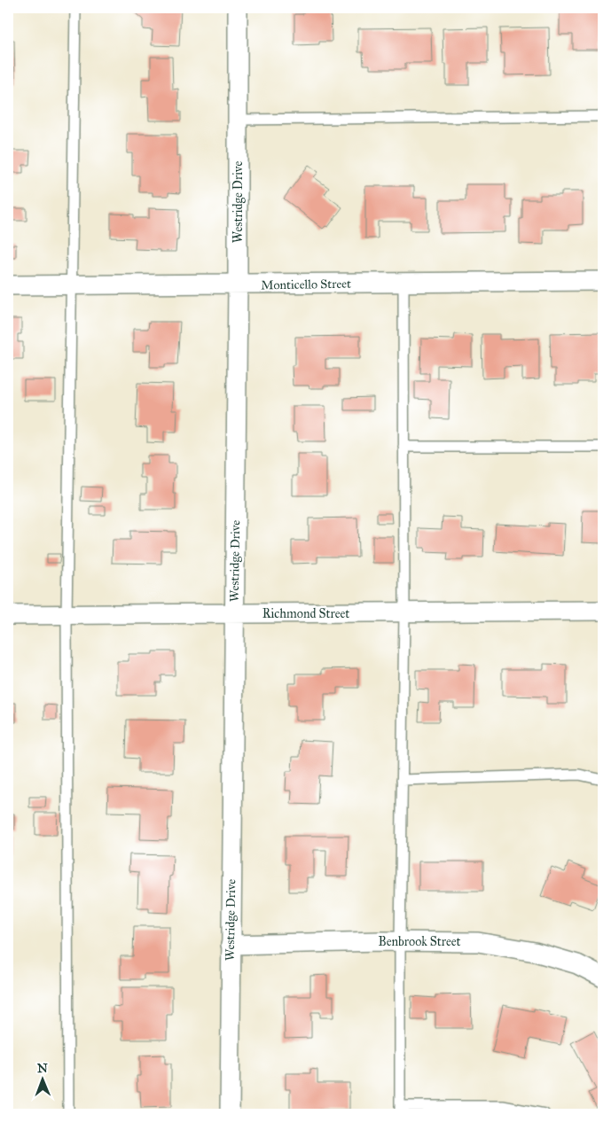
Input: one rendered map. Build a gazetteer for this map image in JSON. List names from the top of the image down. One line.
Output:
{"streets":{"street":["Westridge Drive","Monticello Street","Richmond Street","Benbrook Street"]},"crossings":[["Westridge Drive","Monticello Street"],["Westridge Drive","Richmond Street"],["Westridge Drive","Benbrook Street"]],"north":"top"}
